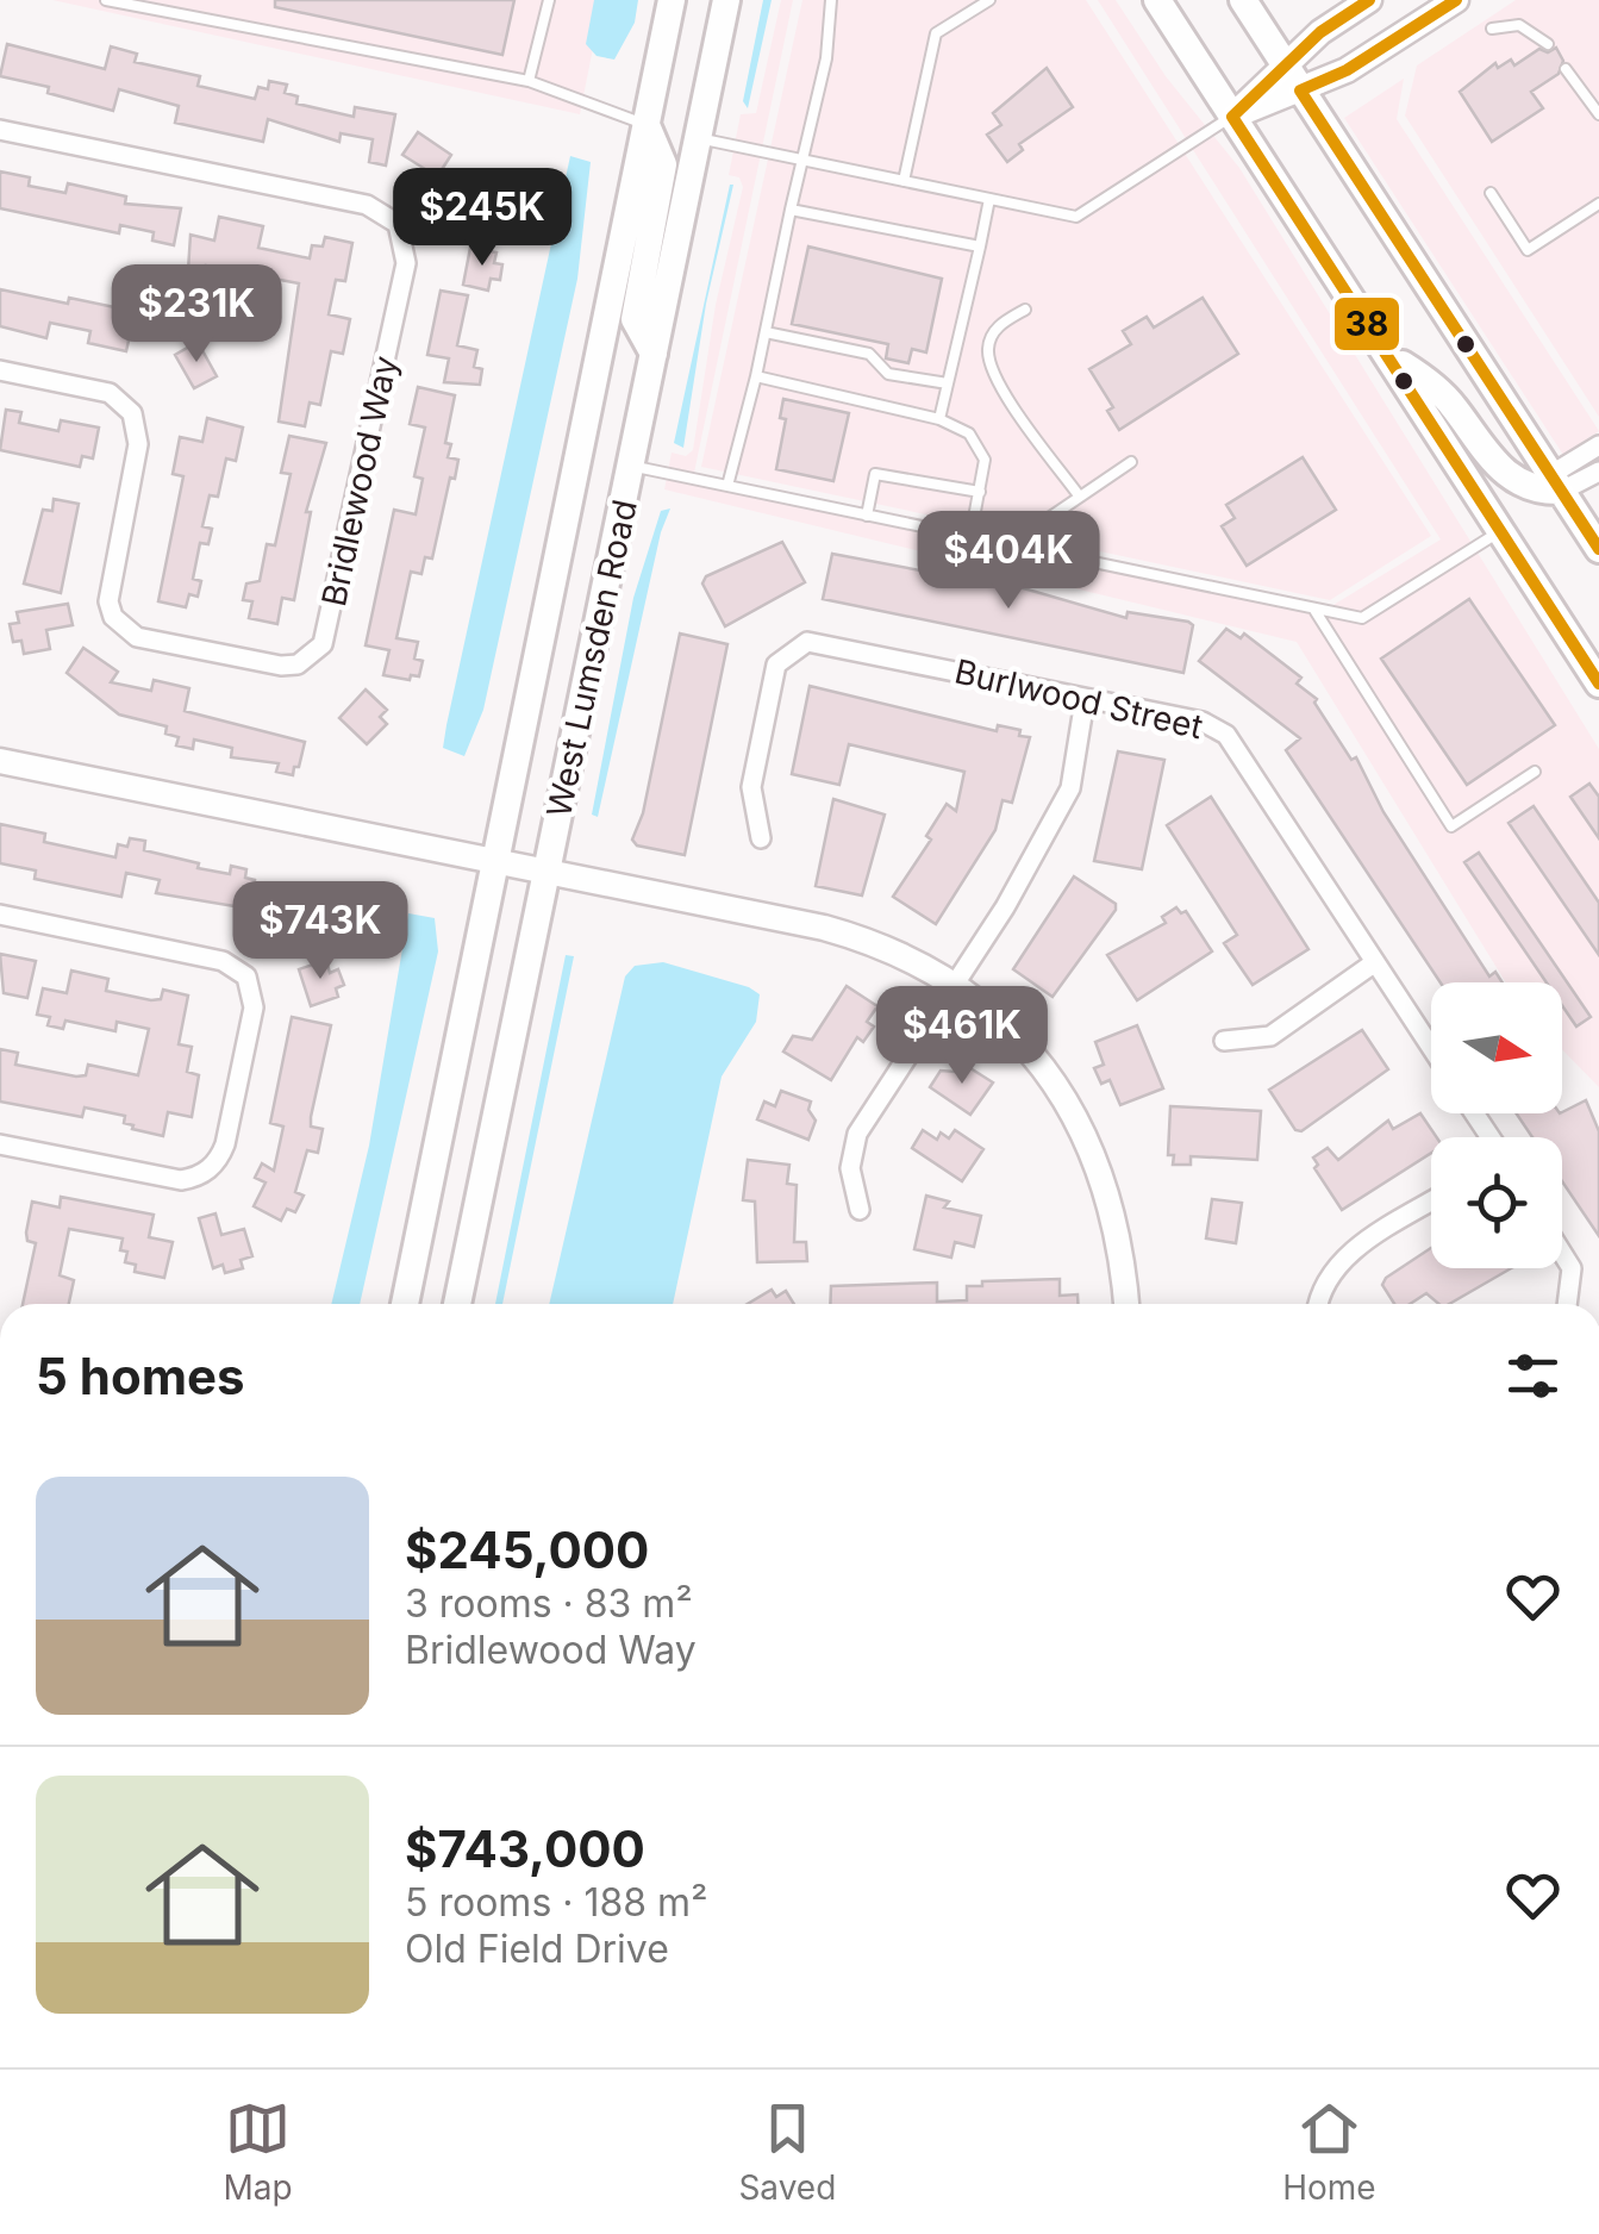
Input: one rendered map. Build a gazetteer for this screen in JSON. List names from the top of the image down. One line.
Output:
{"streets":{"main road":["West Lumsden Road"],"street":["Bridlewood Way","Burlwood Street"]},"lines":["transit line 38"],"north":"right","page":{"price":["$245K","$231K","$404K","$743K","$461K"],"heading":"5 homes","list":[{"name":"$245,000","note":"3 rooms · 83 m² · Bridlewood Way"},{"name":"$743,000","note":"5 rooms · 188 m² · Old Field Drive"}],"tabs":["Map","Saved","Home"]}}
